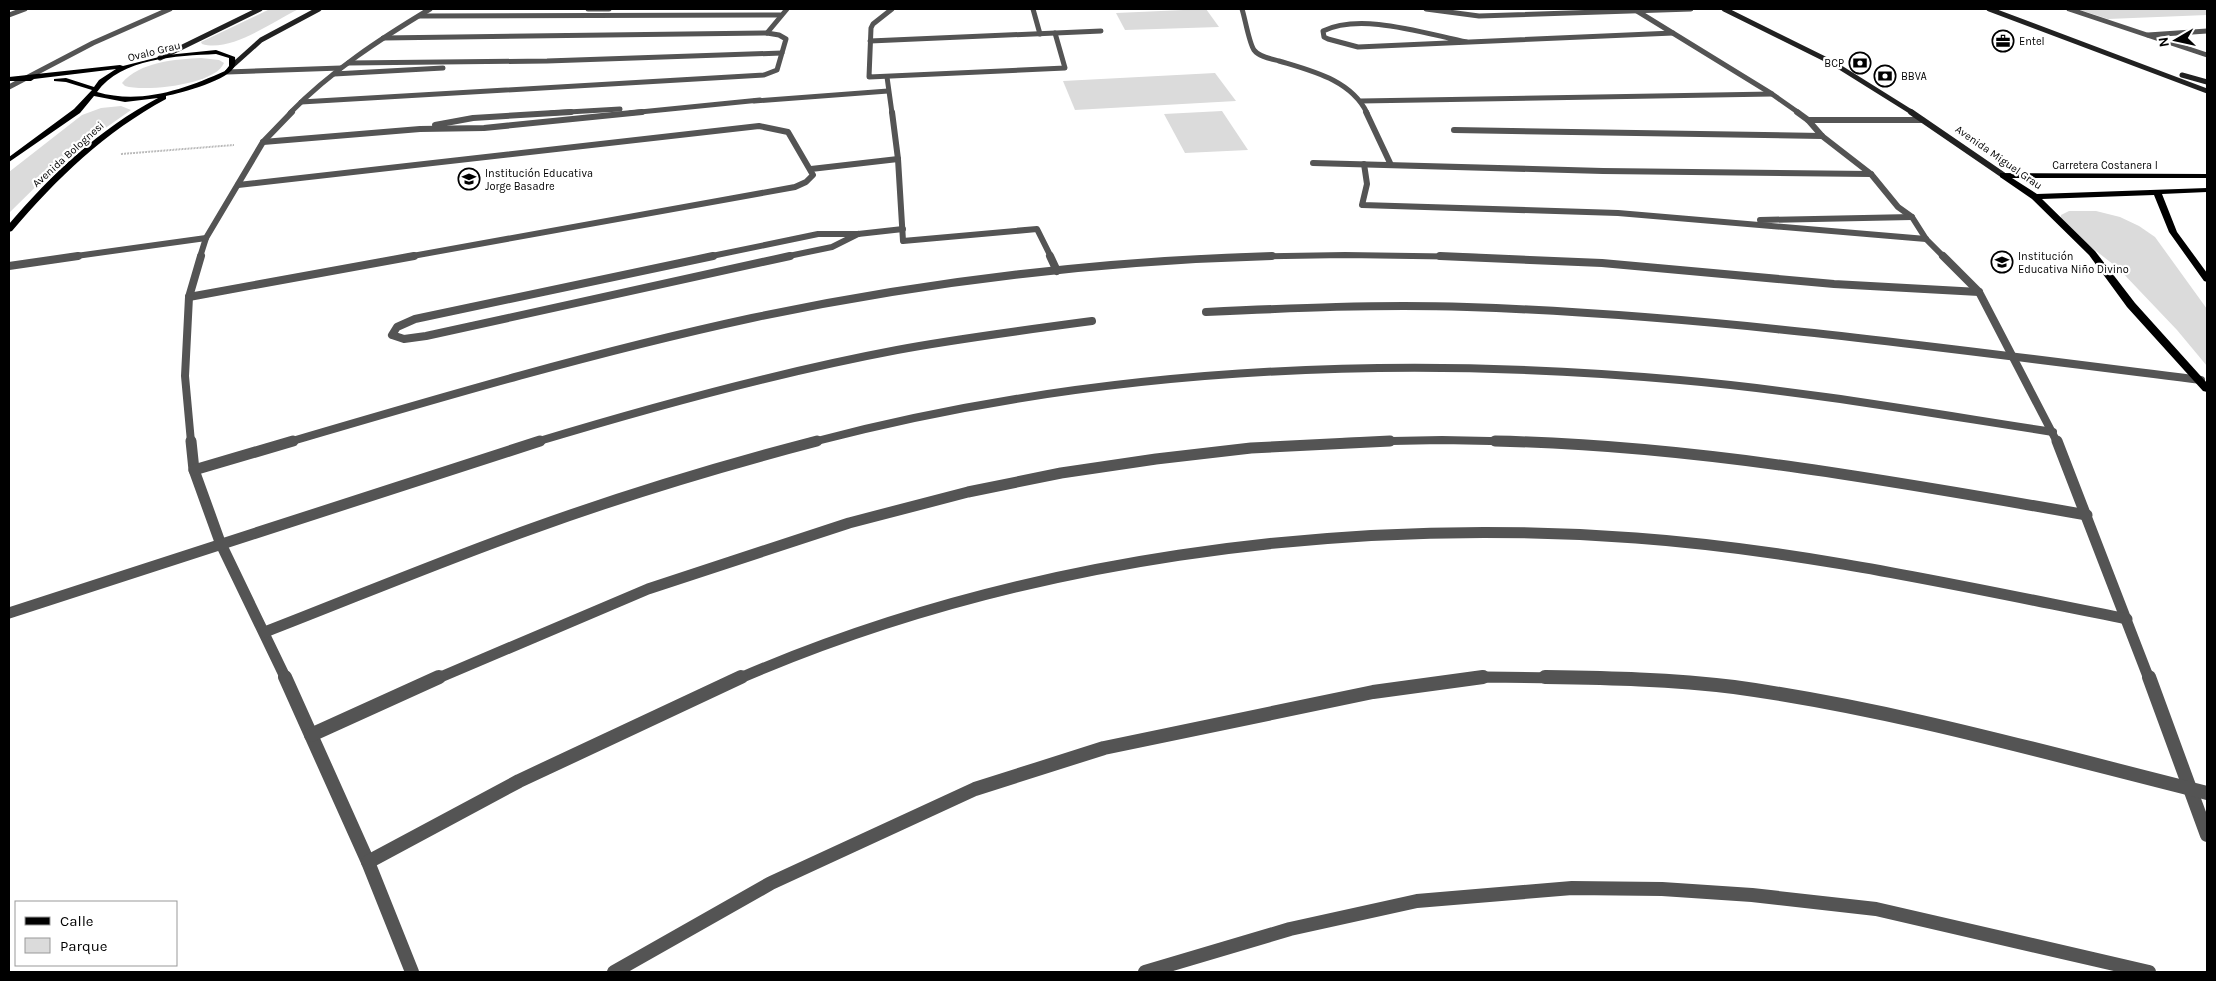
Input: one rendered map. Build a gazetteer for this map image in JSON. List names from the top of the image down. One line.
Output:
{"streets":{"main road":["Ovalo Grau","Avenida Bolognesi","Avenida Miguel Grau","Carretera Costanera I"]},"crossings":[["Ovalo Grau","Avenida Bolognesi"],["Avenida Miguel Grau","Carretera Costanera I"]],"places":{"office":["Entel"],"bank":["BCP","BBVA"],"school or university":["Institución Educativa Jorge Basadre","Institución Educativa Niño Divino"]},"legend":["Calle","Parque"],"north":"left"}
